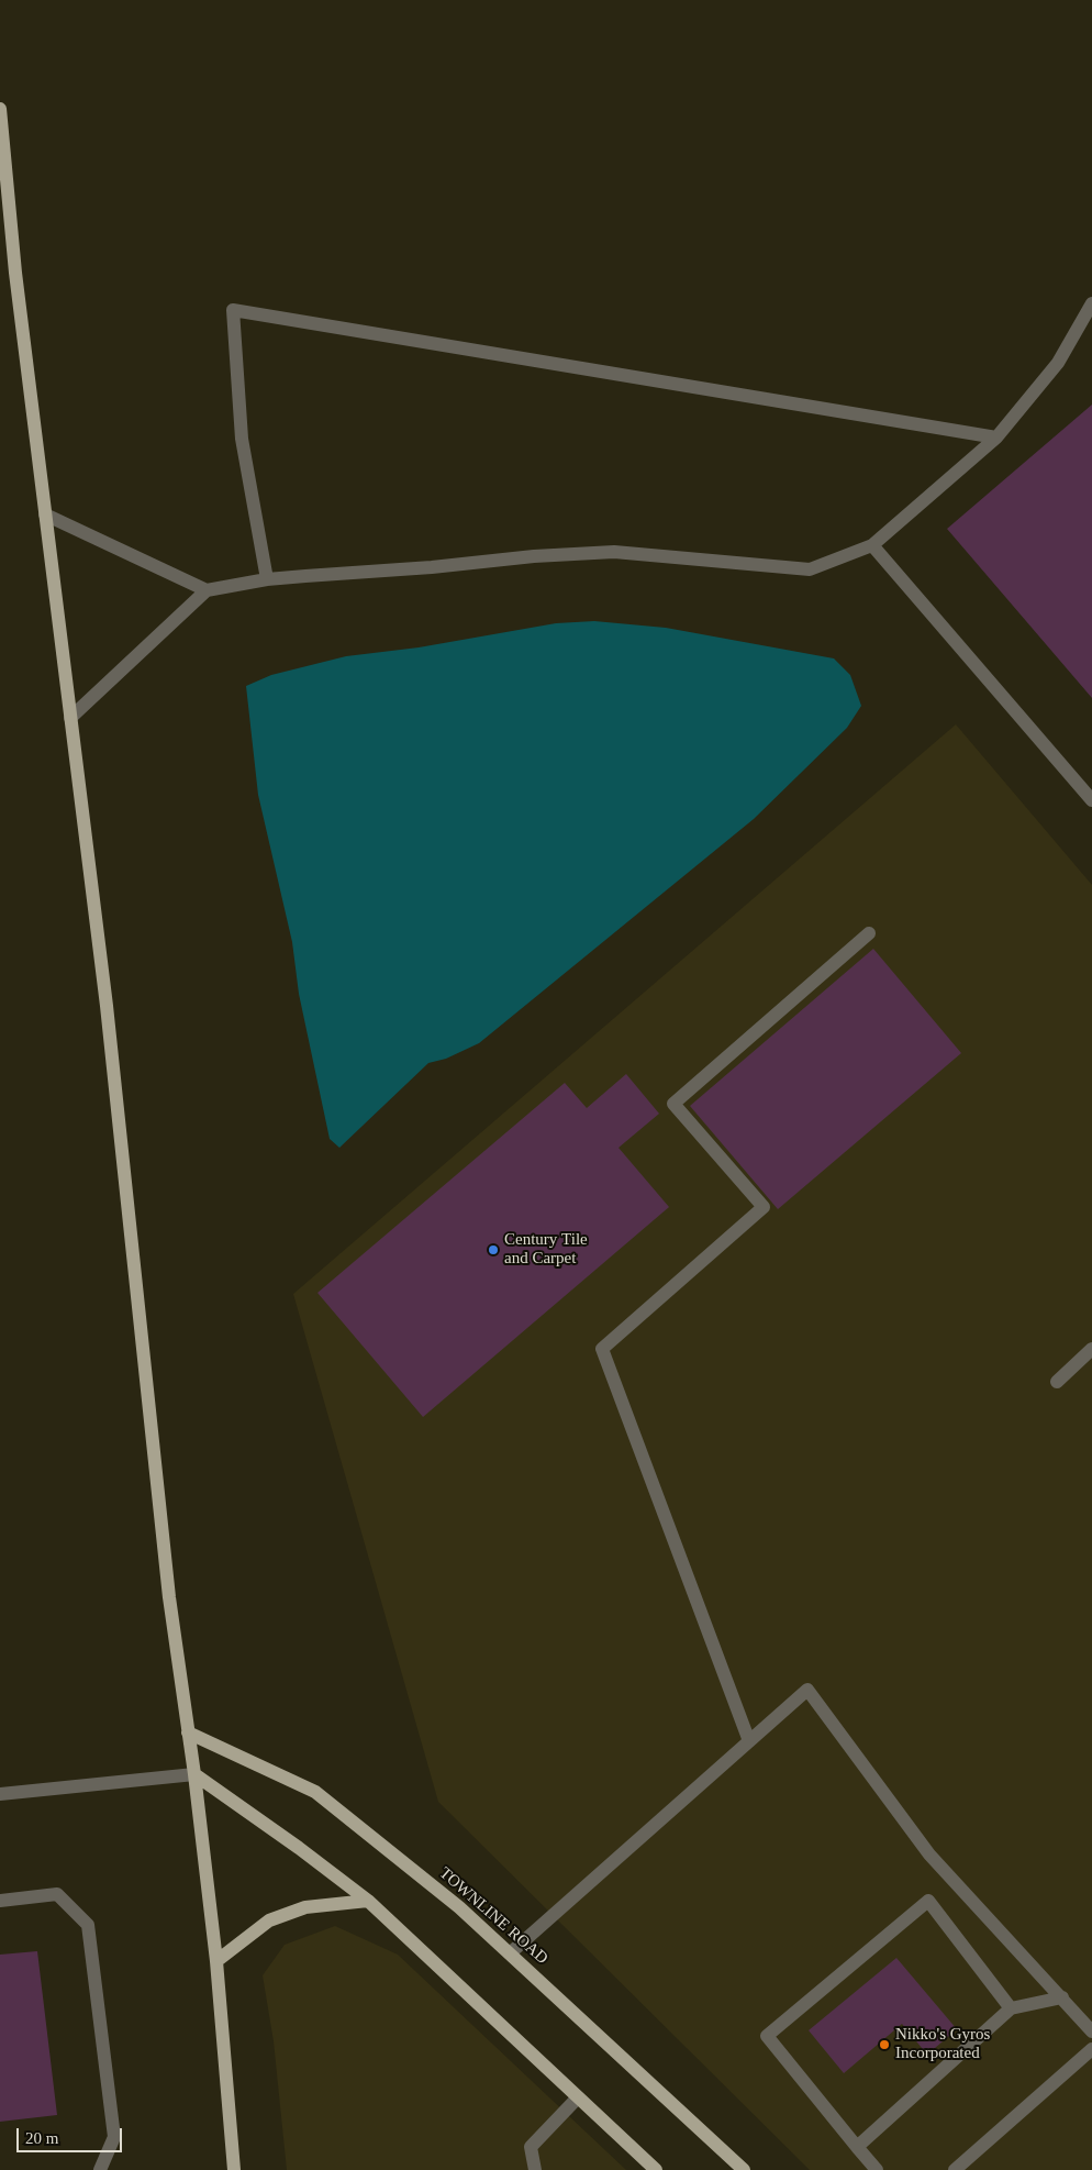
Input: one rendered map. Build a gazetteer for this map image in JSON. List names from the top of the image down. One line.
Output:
{"streets":{"main road":["TOWNLINE ROAD"]},"places":["Century Tile and Carpet","Nikko's Gyros Incorporated"],"scale_bar":"20 m"}
